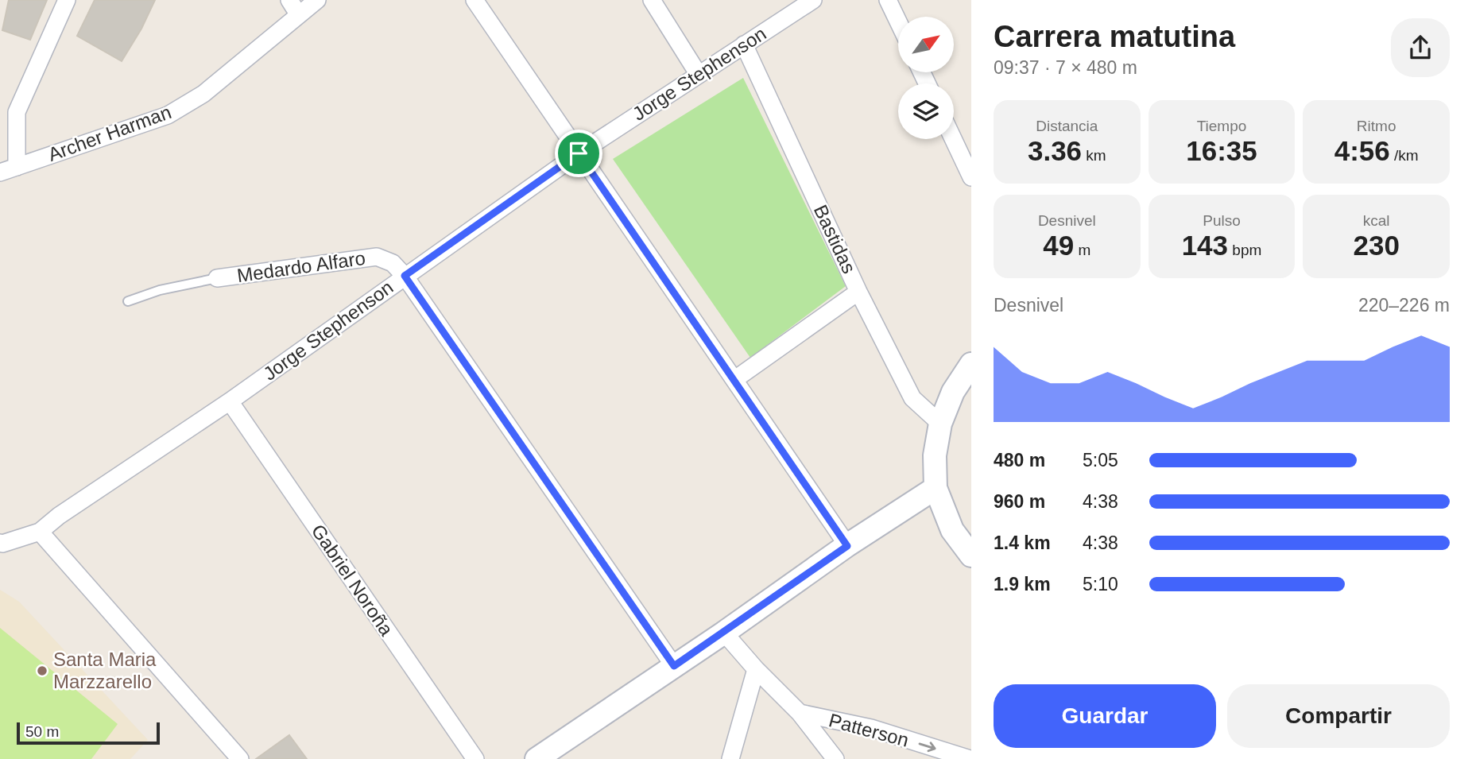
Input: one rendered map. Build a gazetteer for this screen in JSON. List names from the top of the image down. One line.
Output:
{"streets":{"street":["Jorge Stephenson","Archer Harman","Bastidas","Medardo Alfaro","Gabriel Noroña","Patterson"]},"crossings":[["Jorge Stephenson","Bastidas"],["Jorge Stephenson","Medardo Alfaro"],["Jorge Stephenson","Gabriel Noroña"]],"one_way":["Patterson"],"places":["Santa Maria Marzzarello"],"scale_bar":"50 m","north":"top right","page":{"heading":["Carrera matutina","09:37 · 7 × 480 m"],"stats":[["Distancia","3.36 km"],["Tiempo","16:35"],["Ritmo","4:56 /km"],["Desnivel","49 m"],["Pulso","143 bpm"],["kcal","230"]],"chart":["Desnivel","220–226 m"],"list":[{"name":"480 m","note":"5:05"},{"name":"960 m","note":"4:38"},{"name":"1.4 km","note":"4:38"},{"name":"1.9 km","note":"5:10"}],"buttons":["Guardar","Compartir"],"scale":"50 m"}}
